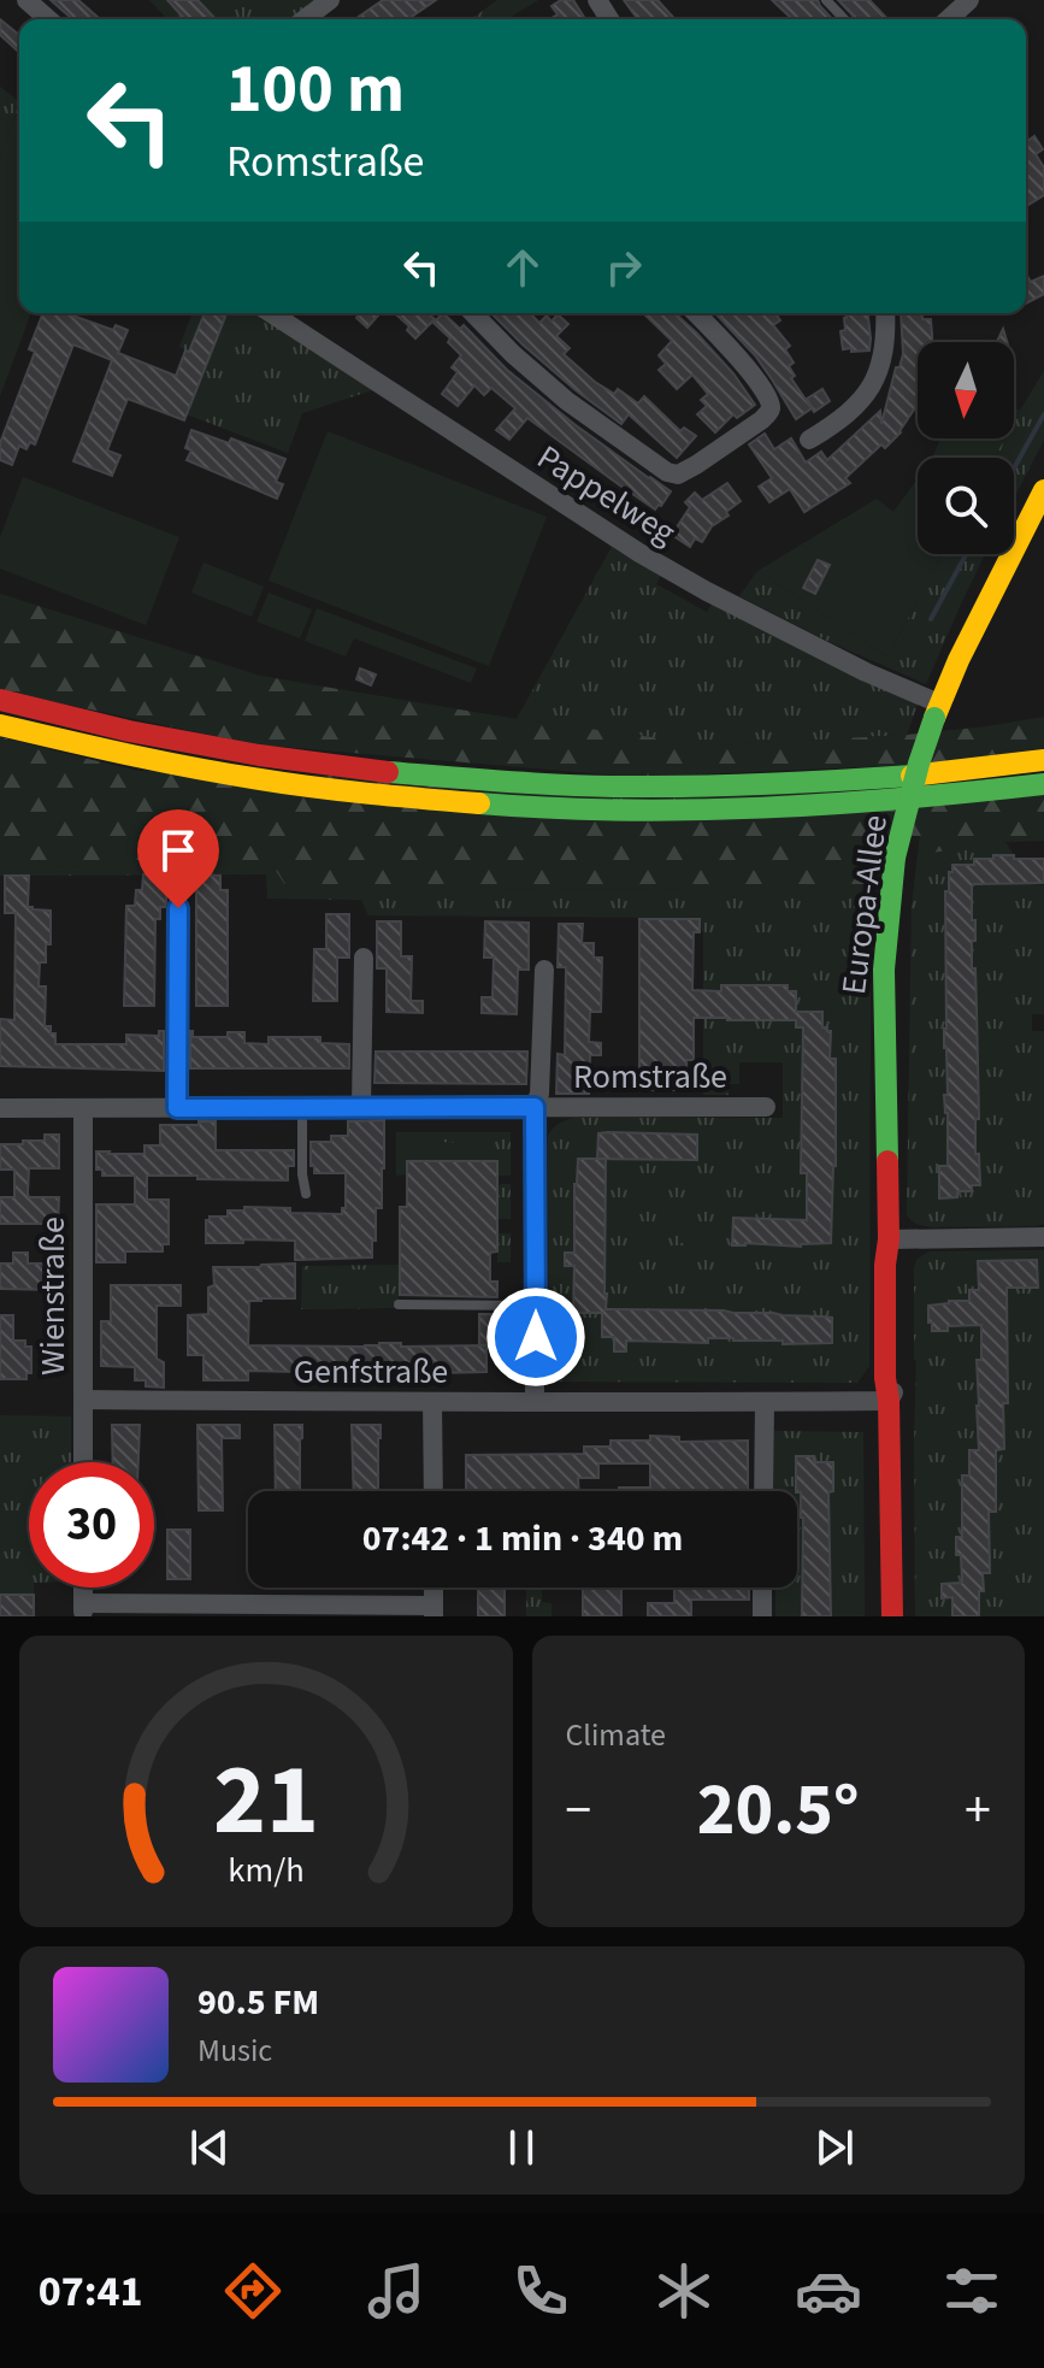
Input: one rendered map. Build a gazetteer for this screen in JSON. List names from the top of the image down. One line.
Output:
{"streets":{"main road":["Europa-Allee"],"street":["Pappelweg","Romstraße","Wienstraße","Genfstraße"]},"crossings":[["Pappelweg","Europa-Allee"],["Europa-Allee","Genfstraße"],["Romstraße","Wienstraße"],["Wienstraße","Genfstraße"]],"north":"bottom","page":{"turn":["100 m","Romstraße"],"limit":"30","trip":"07:42 · 1 min · 340 m","tile":"Climate","heat":["−","20.5°","+"],"song":["90.5 FM","Music"],"tabs":"07:41","gauge":["21","km/h"]}}
